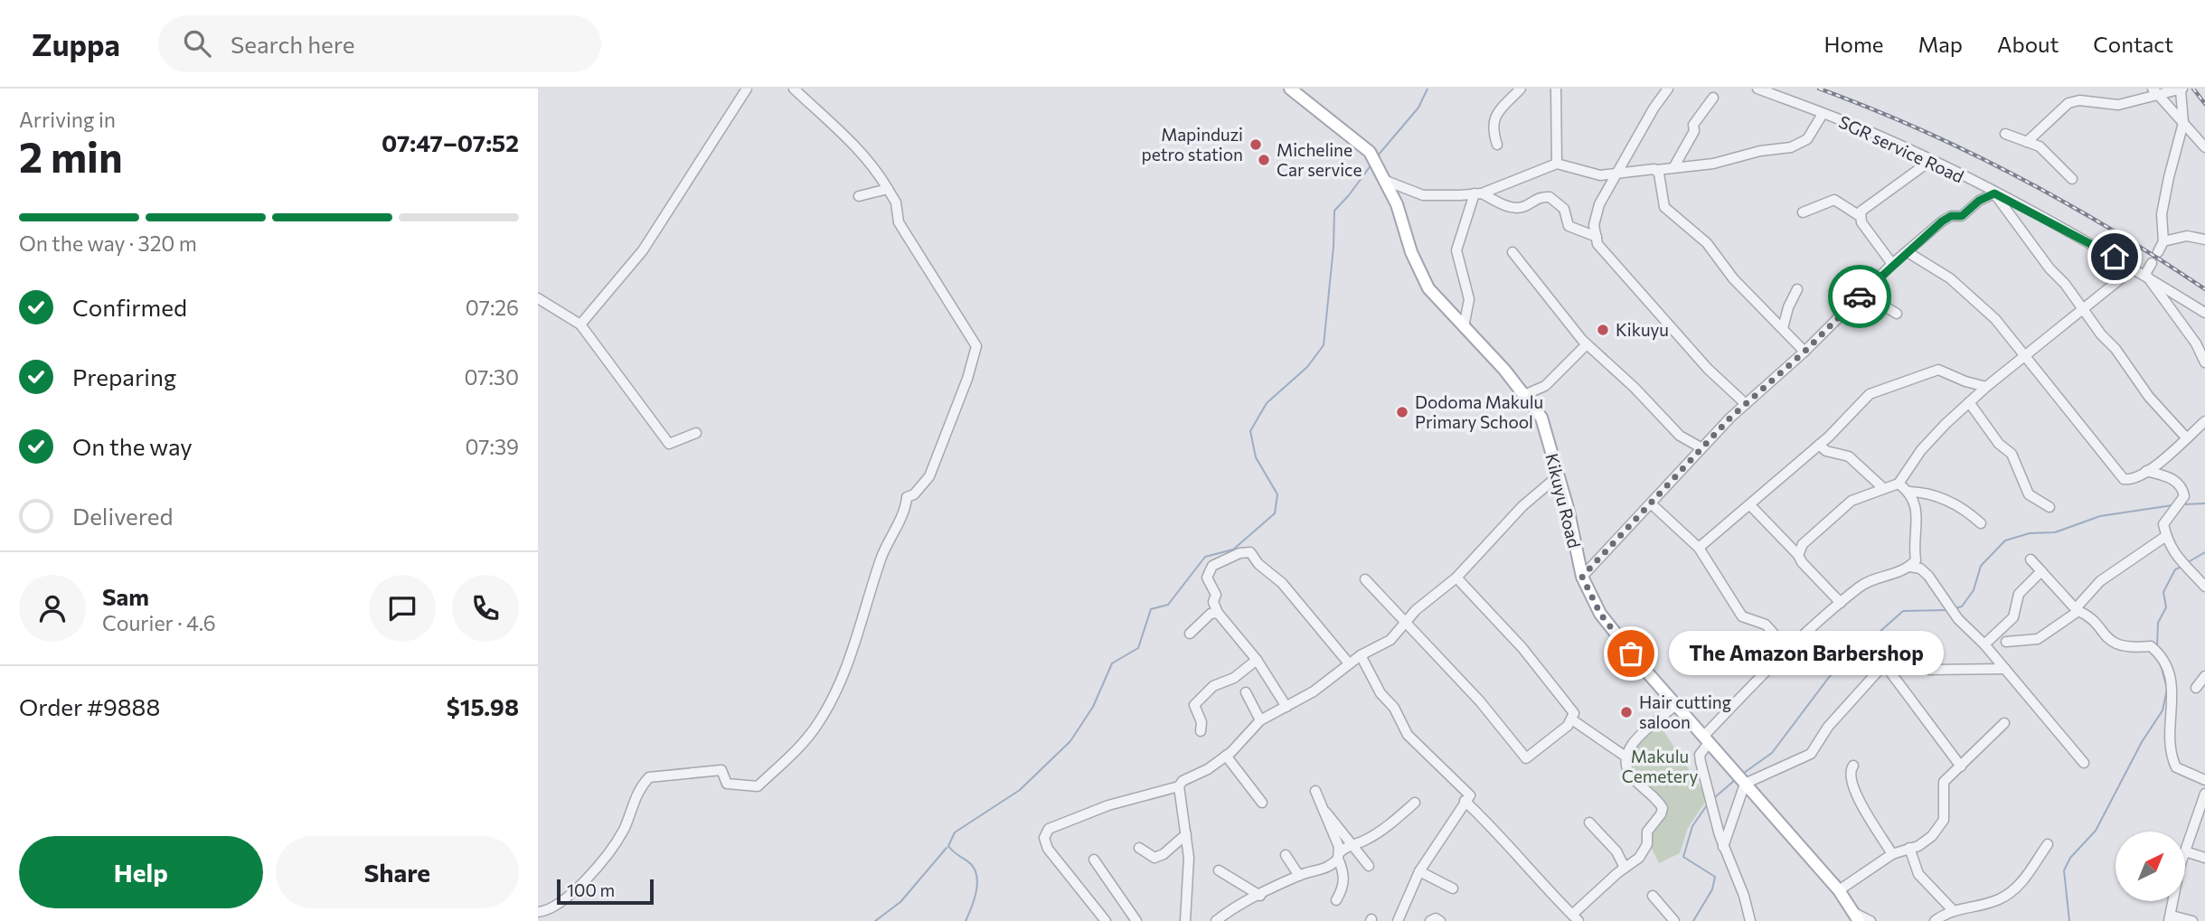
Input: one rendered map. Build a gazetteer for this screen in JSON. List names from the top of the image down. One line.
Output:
{"streets":{"main road":["Kikuyu Road"],"street":["SGR service Road"]},"parks":["Makulu Cemetery"],"places":["Mapinduzi petro station","Micheline Car service","Kikuyu","Dodoma Makulu Primary School","The Amazon Barbershop","Hair cutting saloon"],"scale_bar":"100 m","north":"top right","page":{"header":"Zuppa","search":"Search here","nav":["Home","Map","About","Contact"],"heading":["2 min","Arriving in","07:47–07:52"],"panel":["Sam","Courier · 4.6","Order #9888","$15.98"],"bar":"On the way · 320 m","list":[["Confirmed","07:26"],["Preparing","07:30"],["On the way","07:39"],"Delivered"],"bubble":"The Amazon Barbershop","buttons":["Help","Share"],"scale":"100 m"}}
